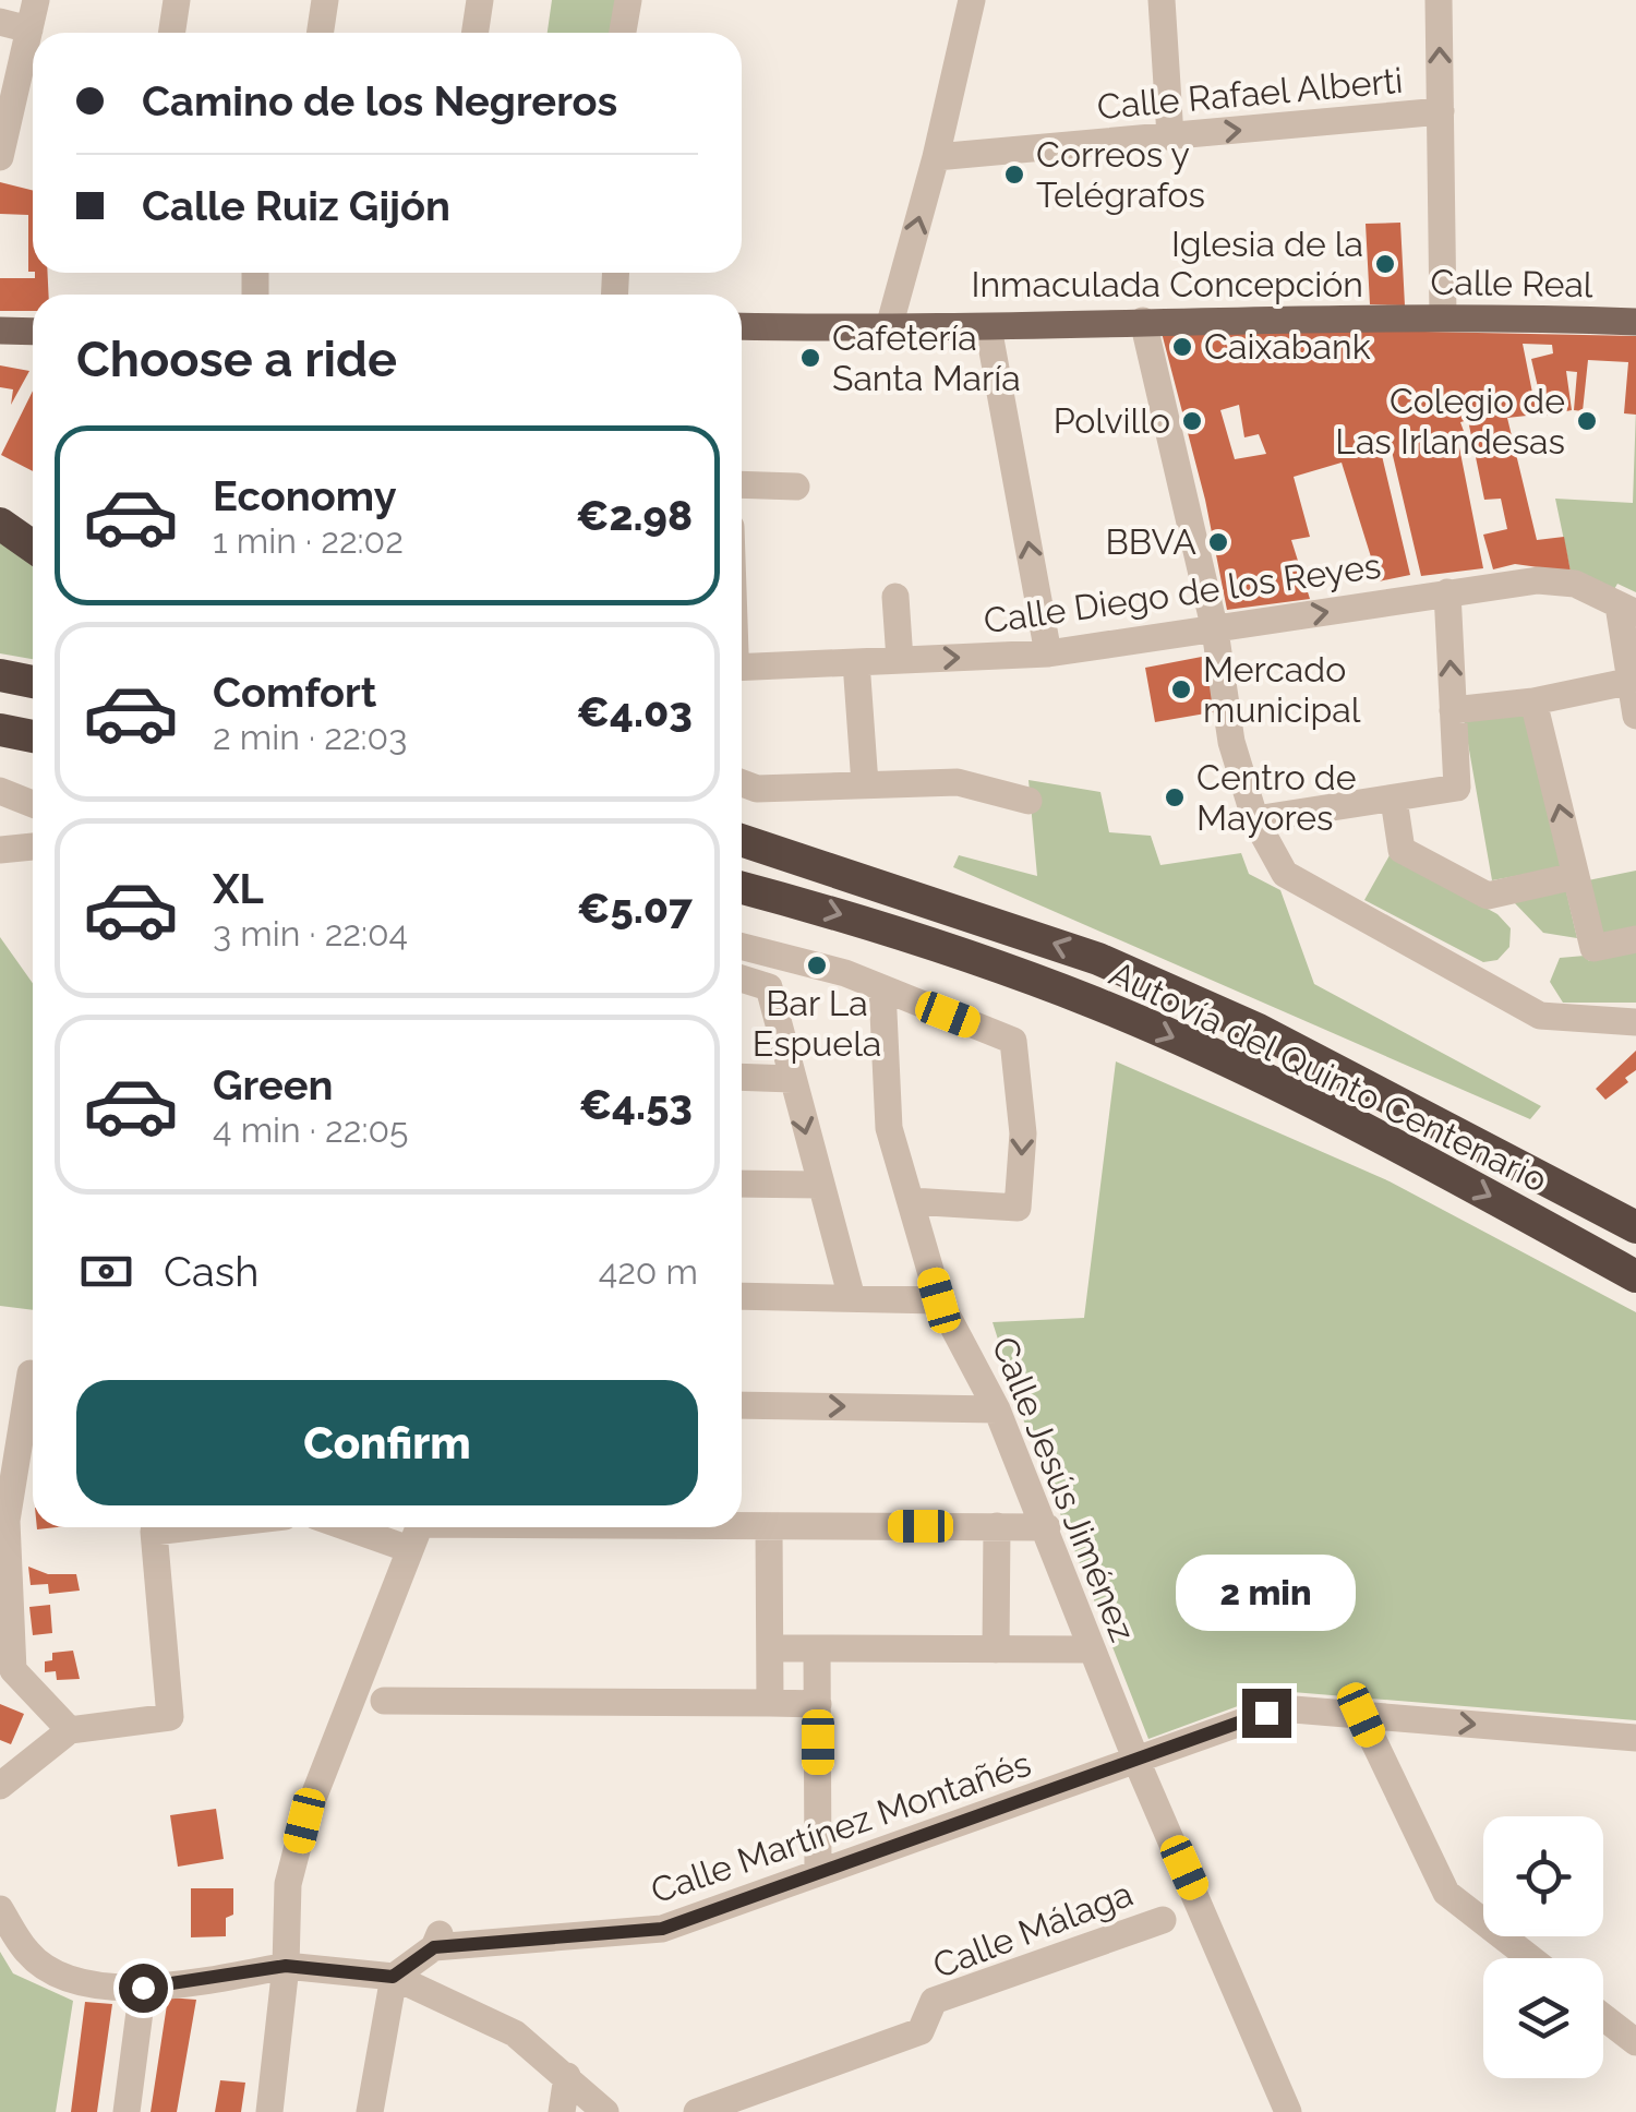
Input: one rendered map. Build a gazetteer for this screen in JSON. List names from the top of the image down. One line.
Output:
{"streets":{"highway":["Autovía del Quinto Centenario"],"main road":["Calle Real"],"street":["Calle Rafael Alberti","Calle Diego de los Reyes","Calle Jesús Jiménez","Calle Martínez Montañés","Calle Málaga"]},"crossings":[["Calle Jesús Jiménez","Calle Martínez Montañés"]],"one_way":["Calle Rafael Alberti"],"places":["Correos y Telégrafos","Iglesia de la Inmaculada Concepción","Caixabank","Cafetería Santa María","Polvillo","Colegio de Las Irlandesas","BBVA","Mercado municipal","Centro de Mayores","Bar La Espuela"],"page":{"banner":["Camino de los Negreros","Calle Ruiz Gijón"],"heading":"Choose a ride","list":[{"name":"Economy","note":"1 min · 22:02","value":"€2.98"},{"name":"Comfort","note":"2 min · 22:03","value":"€4.03"},{"name":"XL","note":"3 min · 22:04","value":"€5.07"},{"name":"Green","note":"4 min · 22:05","value":"€4.53"}],"pay":["Cash","420 m"],"buttons":"Confirm","bubble":"2 min"}}
